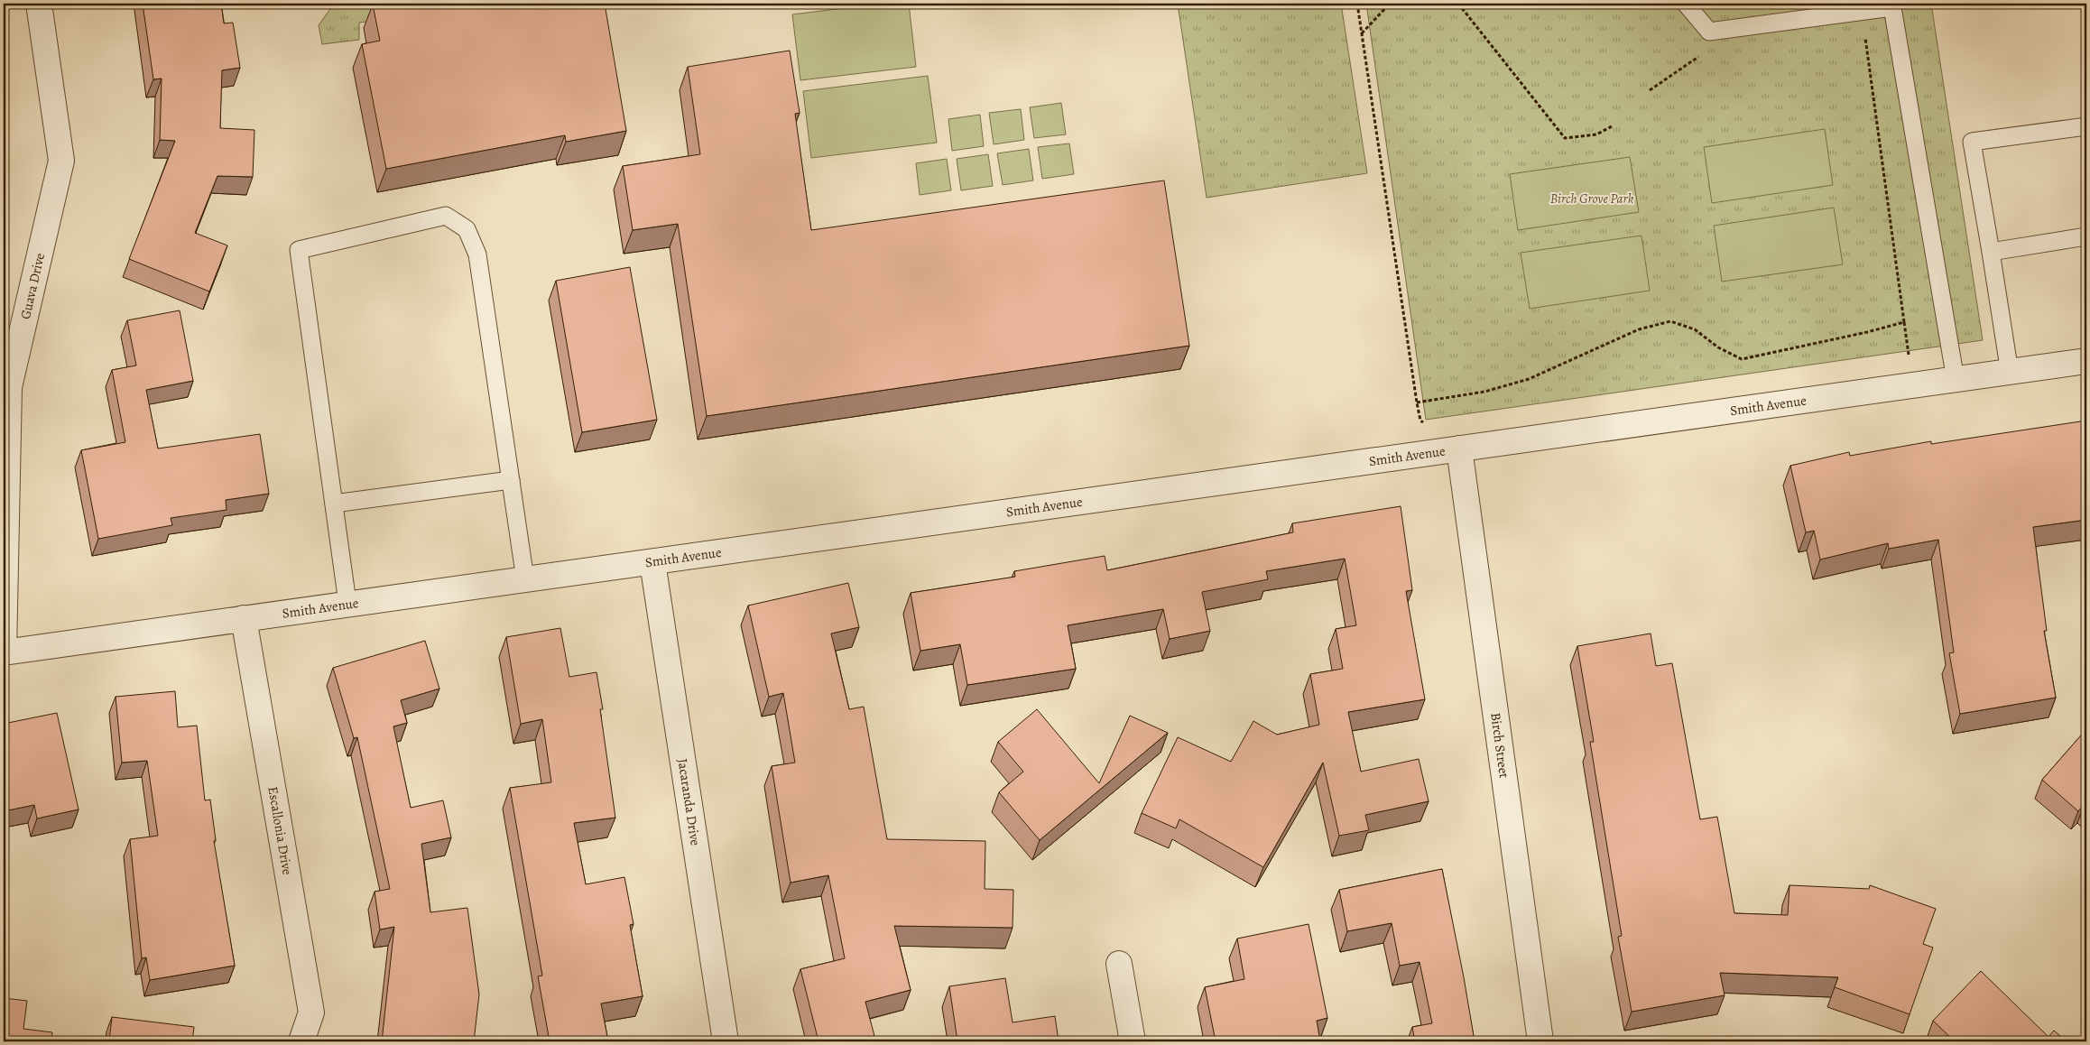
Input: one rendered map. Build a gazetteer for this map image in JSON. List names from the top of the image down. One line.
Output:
{"streets":{"street":["Guava Drive","Smith Avenue","Birch Street","Jacaranda Drive","Escallonia Drive"]},"crossings":[["Guava Drive","Smith Avenue"],["Smith Avenue","Birch Street"],["Smith Avenue","Jacaranda Drive"],["Smith Avenue","Escallonia Drive"]],"parks":["Birch Grove Park"]}
